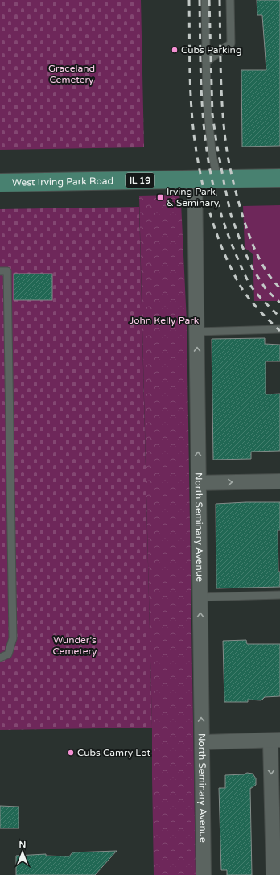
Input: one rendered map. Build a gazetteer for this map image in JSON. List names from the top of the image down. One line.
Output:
{"streets":{"main road":["IL 19","West Irving Park Road"],"street":["North Seminary Avenue"]},"crossings":[["West Irving Park Road","North Seminary Avenue"]],"one_way":["North Seminary Avenue"],"parks":["Graceland Cemetery","John Kelly Park","Wunder's Cemetery"],"places":{"other":["Cubs Parking","Cubs Camry Lot"],"transit":["Irving Park & Seminary"]},"north":"top"}
